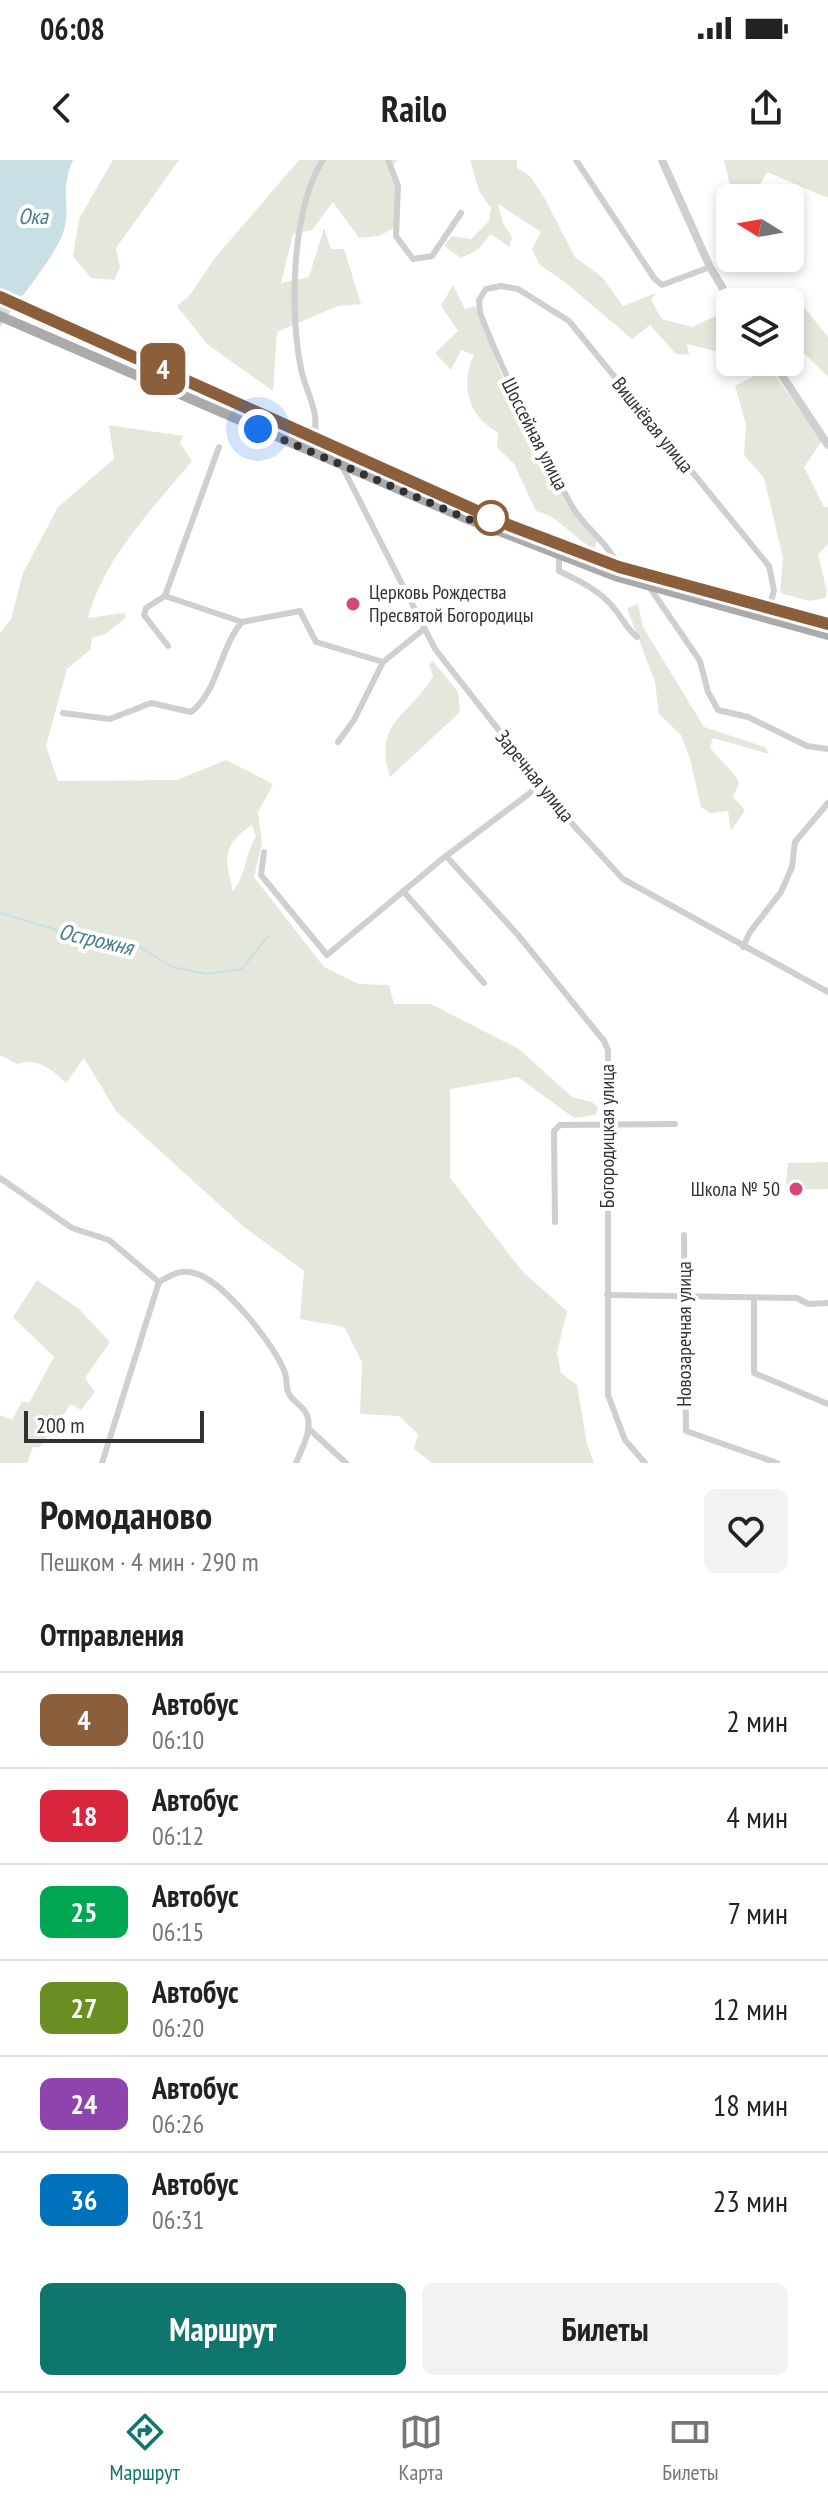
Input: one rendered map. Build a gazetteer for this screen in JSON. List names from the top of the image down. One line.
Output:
{"streets":{"street":["Вишнёвая улица","Шоссейная улица","Заречная улица","Богородицкая улица","Новозаречная улица"]},"crossings":[["Вишнёвая улица","Шоссейная улица"]],"water":["Ока","Острожня"],"places":["Церковь Рождества Пресвятой Богородицы","Школа № 50"],"lines":["bus line 4"],"scale_bar":"200 m","north":"left","page":{"status":"06:08","header":"Railo","on_map":"4","scale":"200 m","heading":[["Ромоданово","Пешком · 4 мин · 290 m"],"Отправления"],"list":[{"mark":"4","name":"Автобус","note":"06:10","value":"2 мин"},{"mark":"18","name":"Автобус","note":"06:12","value":"4 мин"},{"mark":"25","name":"Автобус","note":"06:15","value":"7 мин"},{"mark":"27","name":"Автобус","note":"06:20","value":"12 мин"},{"mark":"24","name":"Автобус","note":"06:26","value":"18 мин"},{"mark":"36","name":"Автобус","note":"06:31","value":"23 мин"}],"buttons":["Маршрут","Билеты"],"tabs":["Маршрут","Карта","Билеты"]}}
